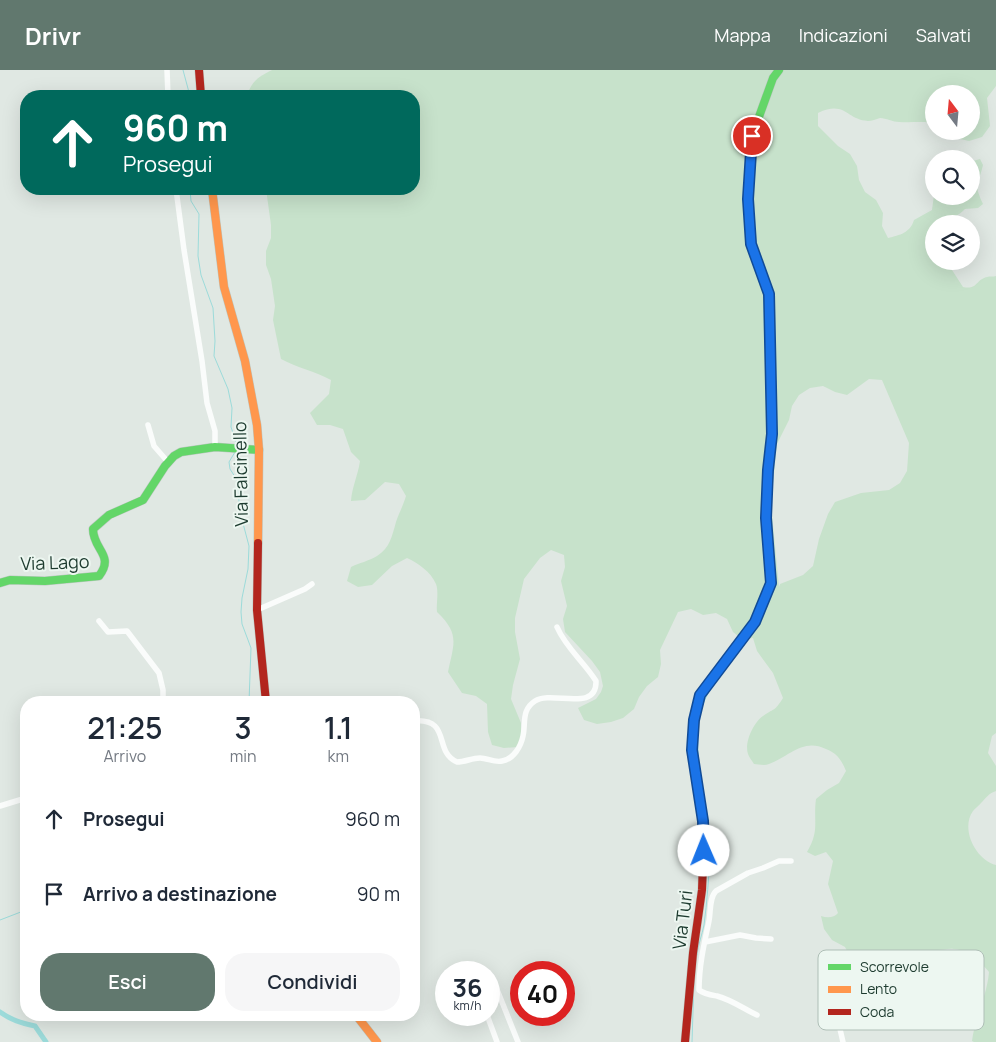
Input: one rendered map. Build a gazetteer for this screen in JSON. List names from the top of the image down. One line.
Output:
{"streets":{"street":["Via Falcinello","Via Lago","Via Turi"]},"crossings":[["Via Falcinello","Via Lago"]],"legend":["Scorrevole","Lento","Coda"],"north":"top","page":{"header":"Drivr","nav":["Mappa","Indicazioni","Salvati"],"turn":["960 m","Prosegui"],"eta":["21:25","Arrivo","3","min","1.1","km"],"list":[{"name":"Prosegui","value":"960 m"},{"name":"Arrivo a destinazione","value":"90 m"}],"buttons":["Esci","Condividi"],"speed":"36 km/h","limit":"40"}}
